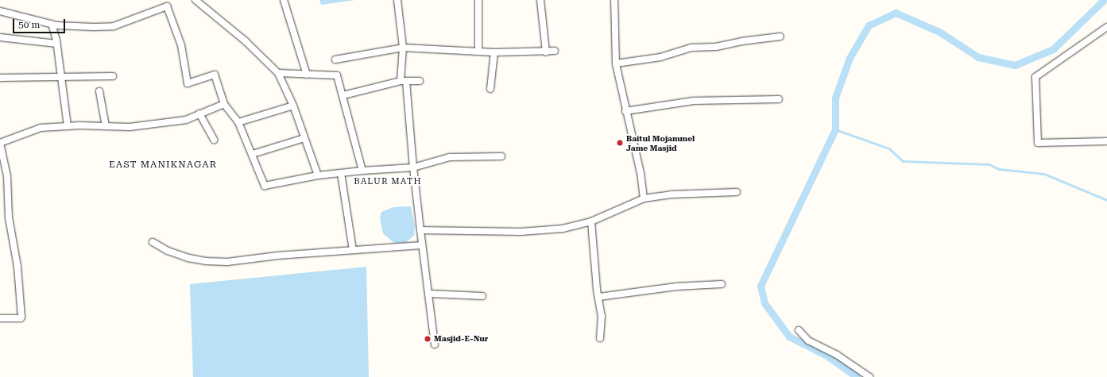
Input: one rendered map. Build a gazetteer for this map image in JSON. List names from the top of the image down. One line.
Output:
{"districts":["EAST MANIKNAGAR","BALUR MATH"],"places":["Baitul Mojammel Jame Masjid","Masjid-E-Nur"],"scale_bar":"50 m"}
